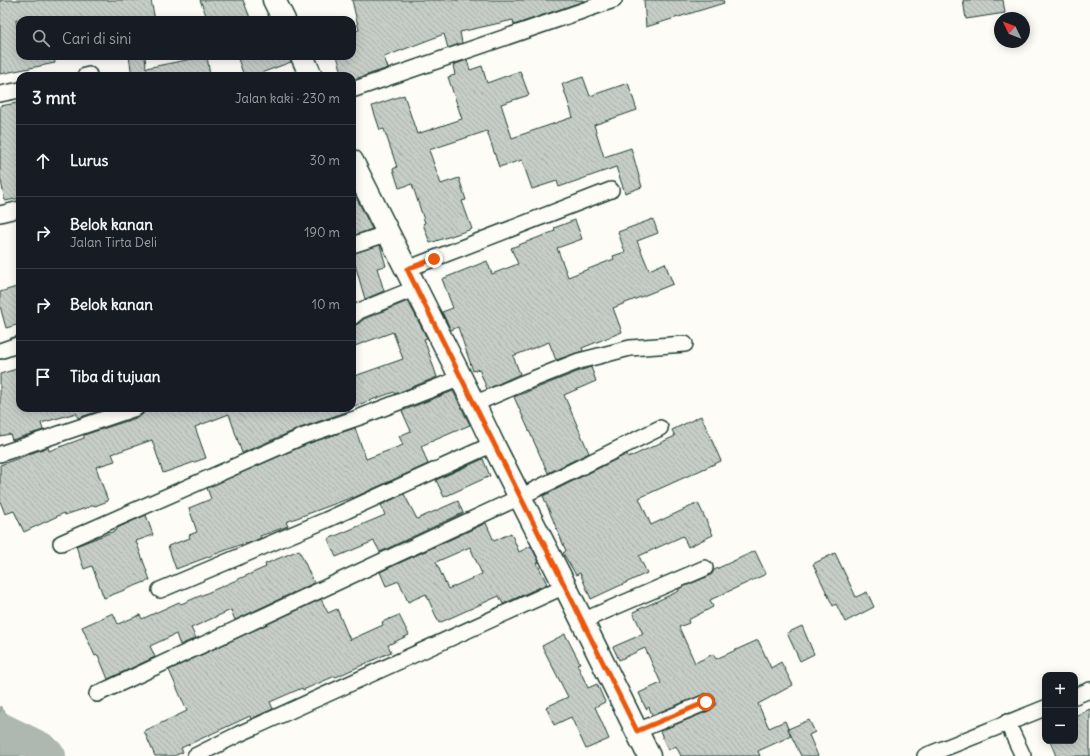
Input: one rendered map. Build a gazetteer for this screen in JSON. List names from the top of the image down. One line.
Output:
{"north":"top left","page":{"search":"Cari di sini","heading":["3 mnt","Jalan kaki · 230 m"],"list":[["Lurus","30 m"],["Belok kanan","Jalan Tirta Deli","190 m"],["Belok kanan","10 m"],"Tiba di tujuan"],"map_buttons":["+","−"]}}
